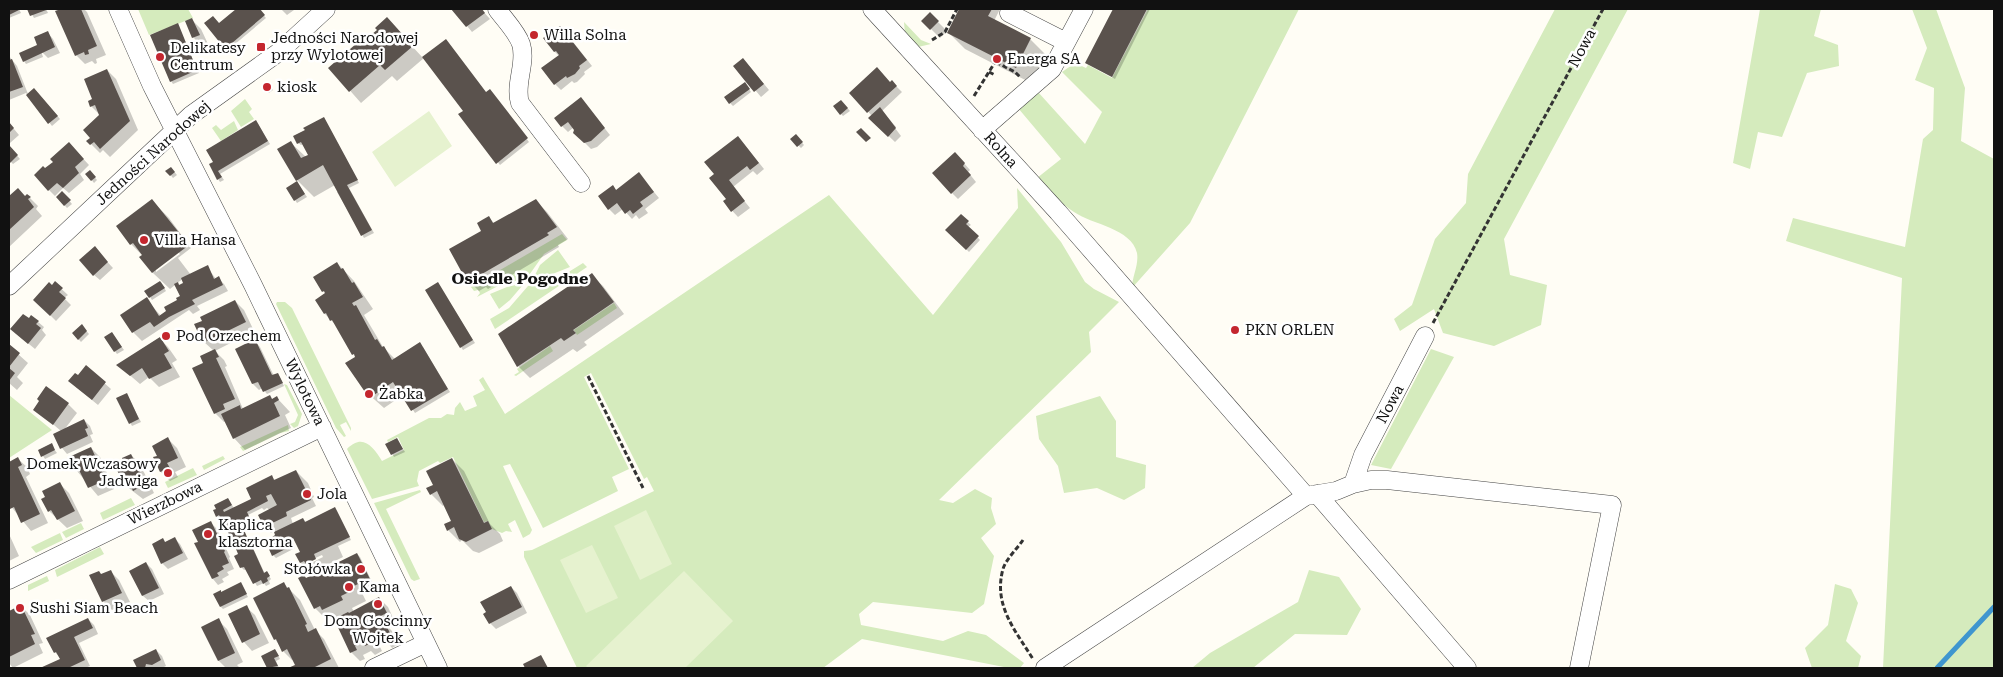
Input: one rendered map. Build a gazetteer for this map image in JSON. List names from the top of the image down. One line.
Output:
{"streets":{"street":["Nowa","Rolna","Jedności Narodowej","Wylotowa","Wierzbowa"]},"crossings":[["Jedności Narodowej","Wylotowa"],["Wylotowa","Wierzbowa"]],"districts":["Osiedle Pogodne"],"places":{"other":["Willa Solna","Delikatesy Centrum","Energa SA","kiosk","Villa Hansa","PKN ORLEN","Pod Orzechem","Żabka","Domek Wczasowy Jadwiga","Jola","Kaplica klasztorna","Stołówka","Kama","Dom Gościnny Wojtek","Sushi Siam Beach"],"transit":["Jedności Narodowej przy Wylotowej"]}}
